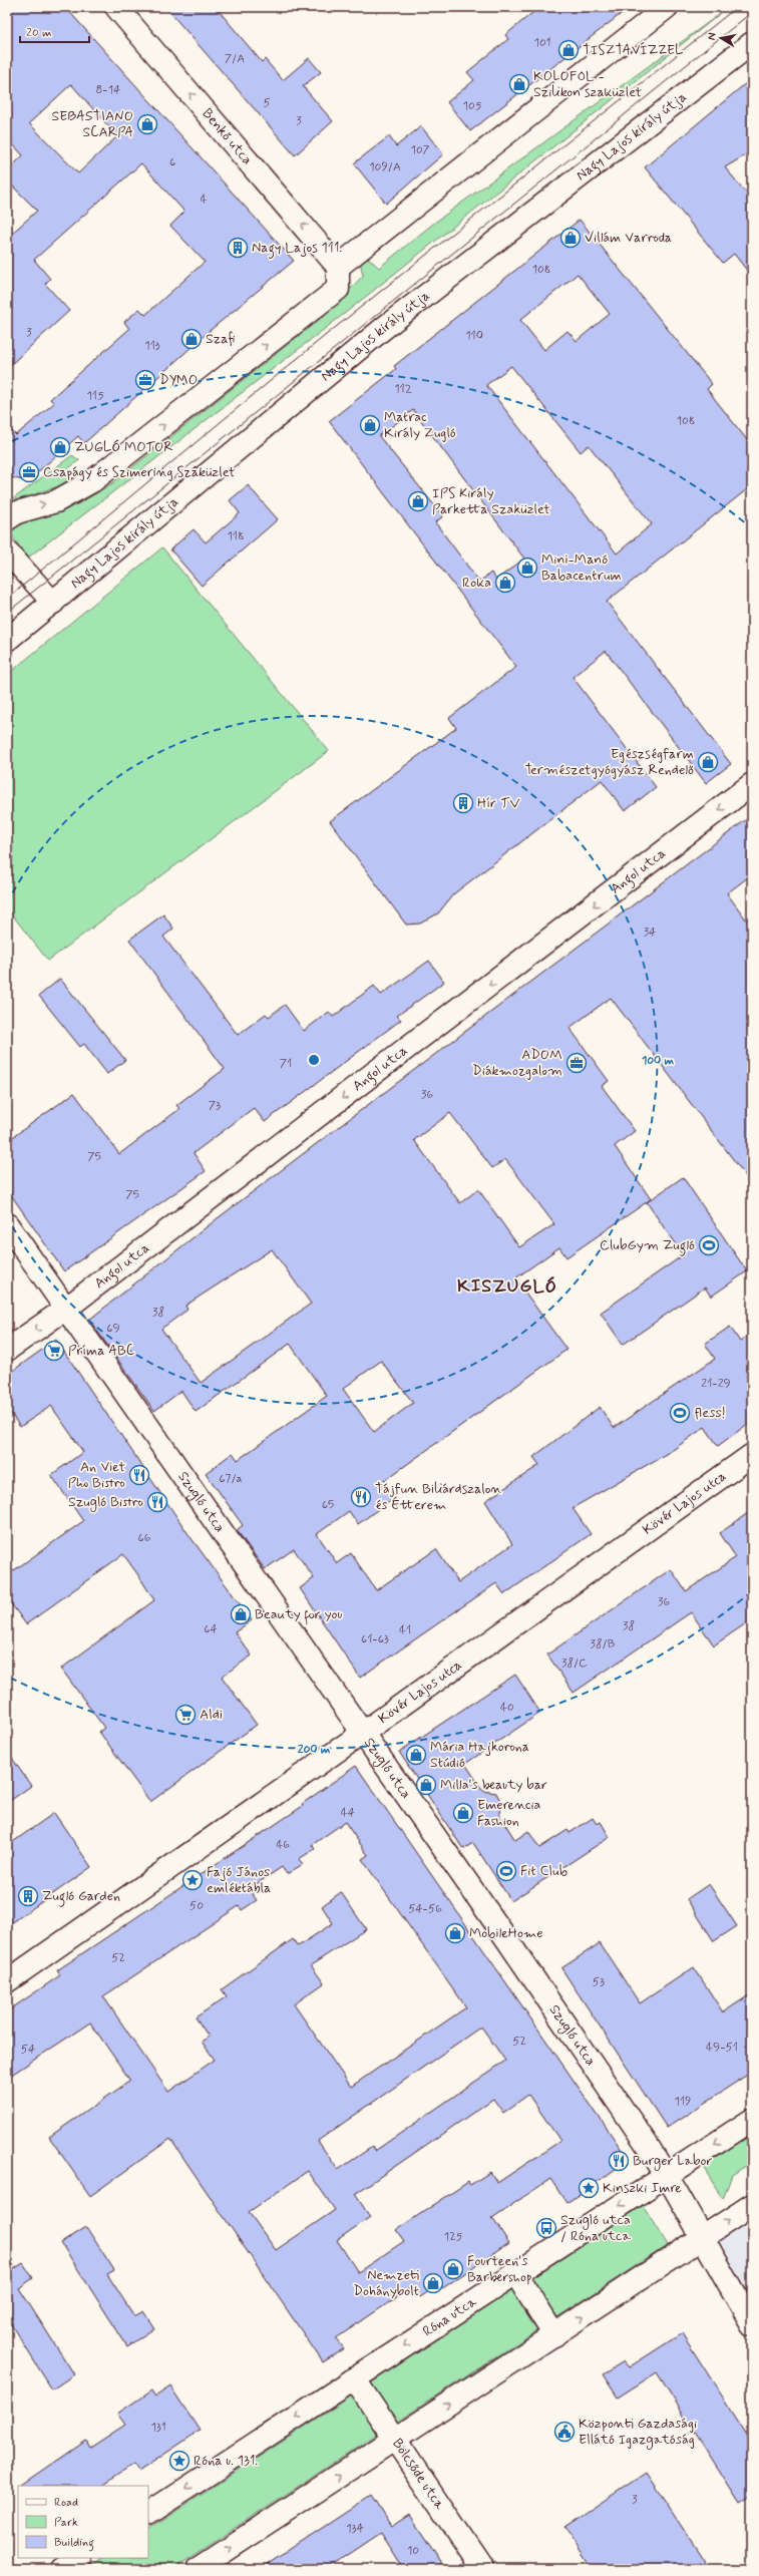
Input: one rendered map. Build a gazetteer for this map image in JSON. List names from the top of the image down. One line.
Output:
{"streets":{"street":["Benkő utca","Nagy Lajos király útja","Angol utca","Szugló utca","Kövér Lajos utca","Róna utca","Bölcsőde utca"]},"crossings":[["Angol utca","Szugló utca"],["Szugló utca","Kövér Lajos utca"],["Szugló utca","Róna utca"],["Róna utca","Bölcsőde utca"]],"one_way":["Benkő utca","Angol utca"],"districts":["KISZUGLÓ"],"places":{"shop":["TISZTAVÍZZEL","KOLOFOL - Szilikon szaküzlet","SEBASTIANO SCARPA","Villám Varroda","Szafi","Matrac Király Zugló","ZUGLÓ MOTOR","IPS Király Parketta Szaküzlet","Mini-Manó Babacentrum","Roka","Egészségfarm Természetgyógyász Rendelő","Beauty for you","Mária Hajkorona Stúdió","Milla's beauty bar","Emerencia Fashion","MobileHome","Fourteen's Barbershop","Nemzeti Dohánybolt"],"building":["Nagy Lajos 111.","Hír TV","Zugló Garden"],"office":["DYMO","Csapágy és Szimering Szaküzlet","ADOM Diákmozgalom"],"sports":["ClubGym Zugló","fless!","Fit Club"],"supermarket":["Príma ABC","Aldi"],"restaurant":["An Viet Pho Bistro","Tájfun Biliárdszalon és Étterem","Szugló Bistro","Burger Labor"],"place":["Fajó János emléktábla","Kinszki Imre","Róna u. 131."],"bus stop":["Szugló utca / Róna utca"],"public building":["Központi Gazdasági Ellátó Igazgatóság"]},"house_numbers":["101","7/A","8-14","5","105","3","107","6","109/A","4","108","3","110","113","112","115","108","118","34","71","36","73","75","75","38","69","21-29","67/a","65","66","36","38","64","41","61-63","38/B","38/C","40","44","46","50","54-56","52","53","52","49-51","54","119","125","131","3","134","10"],"legend":["Road","Park","Building"],"scale_bar":"20 m","north":"left","rings":["100 m","200 m"]}
